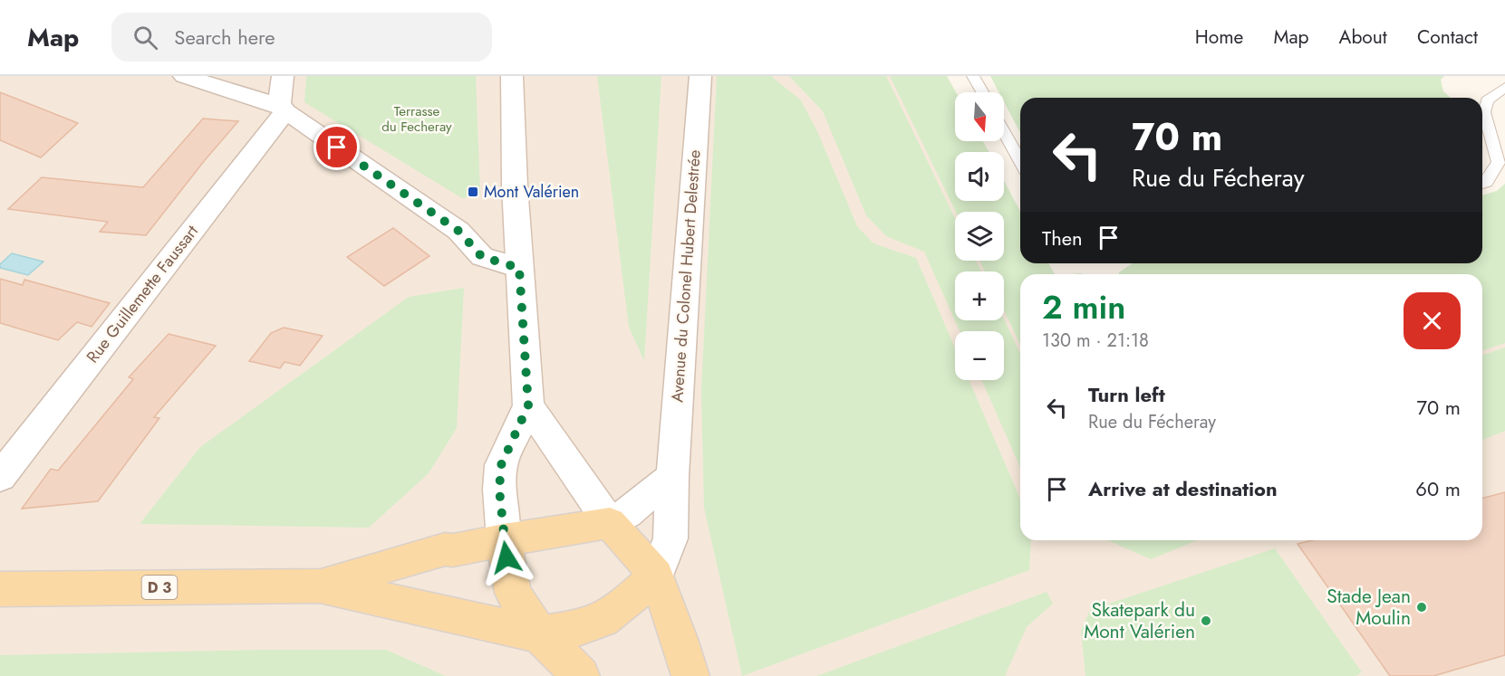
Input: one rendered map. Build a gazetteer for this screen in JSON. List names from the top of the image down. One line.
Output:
{"streets":{"main road":["D 3"],"street":["Avenue du Colonel Hubert Delestrée","Rue Guillemette Faussart"]},"parks":["Terrasse du Fecheray"],"places":{"transit":["Mont Valérien"],"other":["Stade Jean Moulin","Skatepark du Mont Valérien"]},"north":"bottom","page":{"header":"Map","search":"Search here","nav":["Home","Map","About","Contact"],"map_buttons":["+","−"],"turn":["70 m","Rue du Fécheray"],"then":"Then","heading":["2 min","130 m · 21:18"],"list":[{"name":"Turn left","note":"Rue du Fécheray","value":"70 m"},{"name":"Arrive at destination","value":"60 m"}]}}
